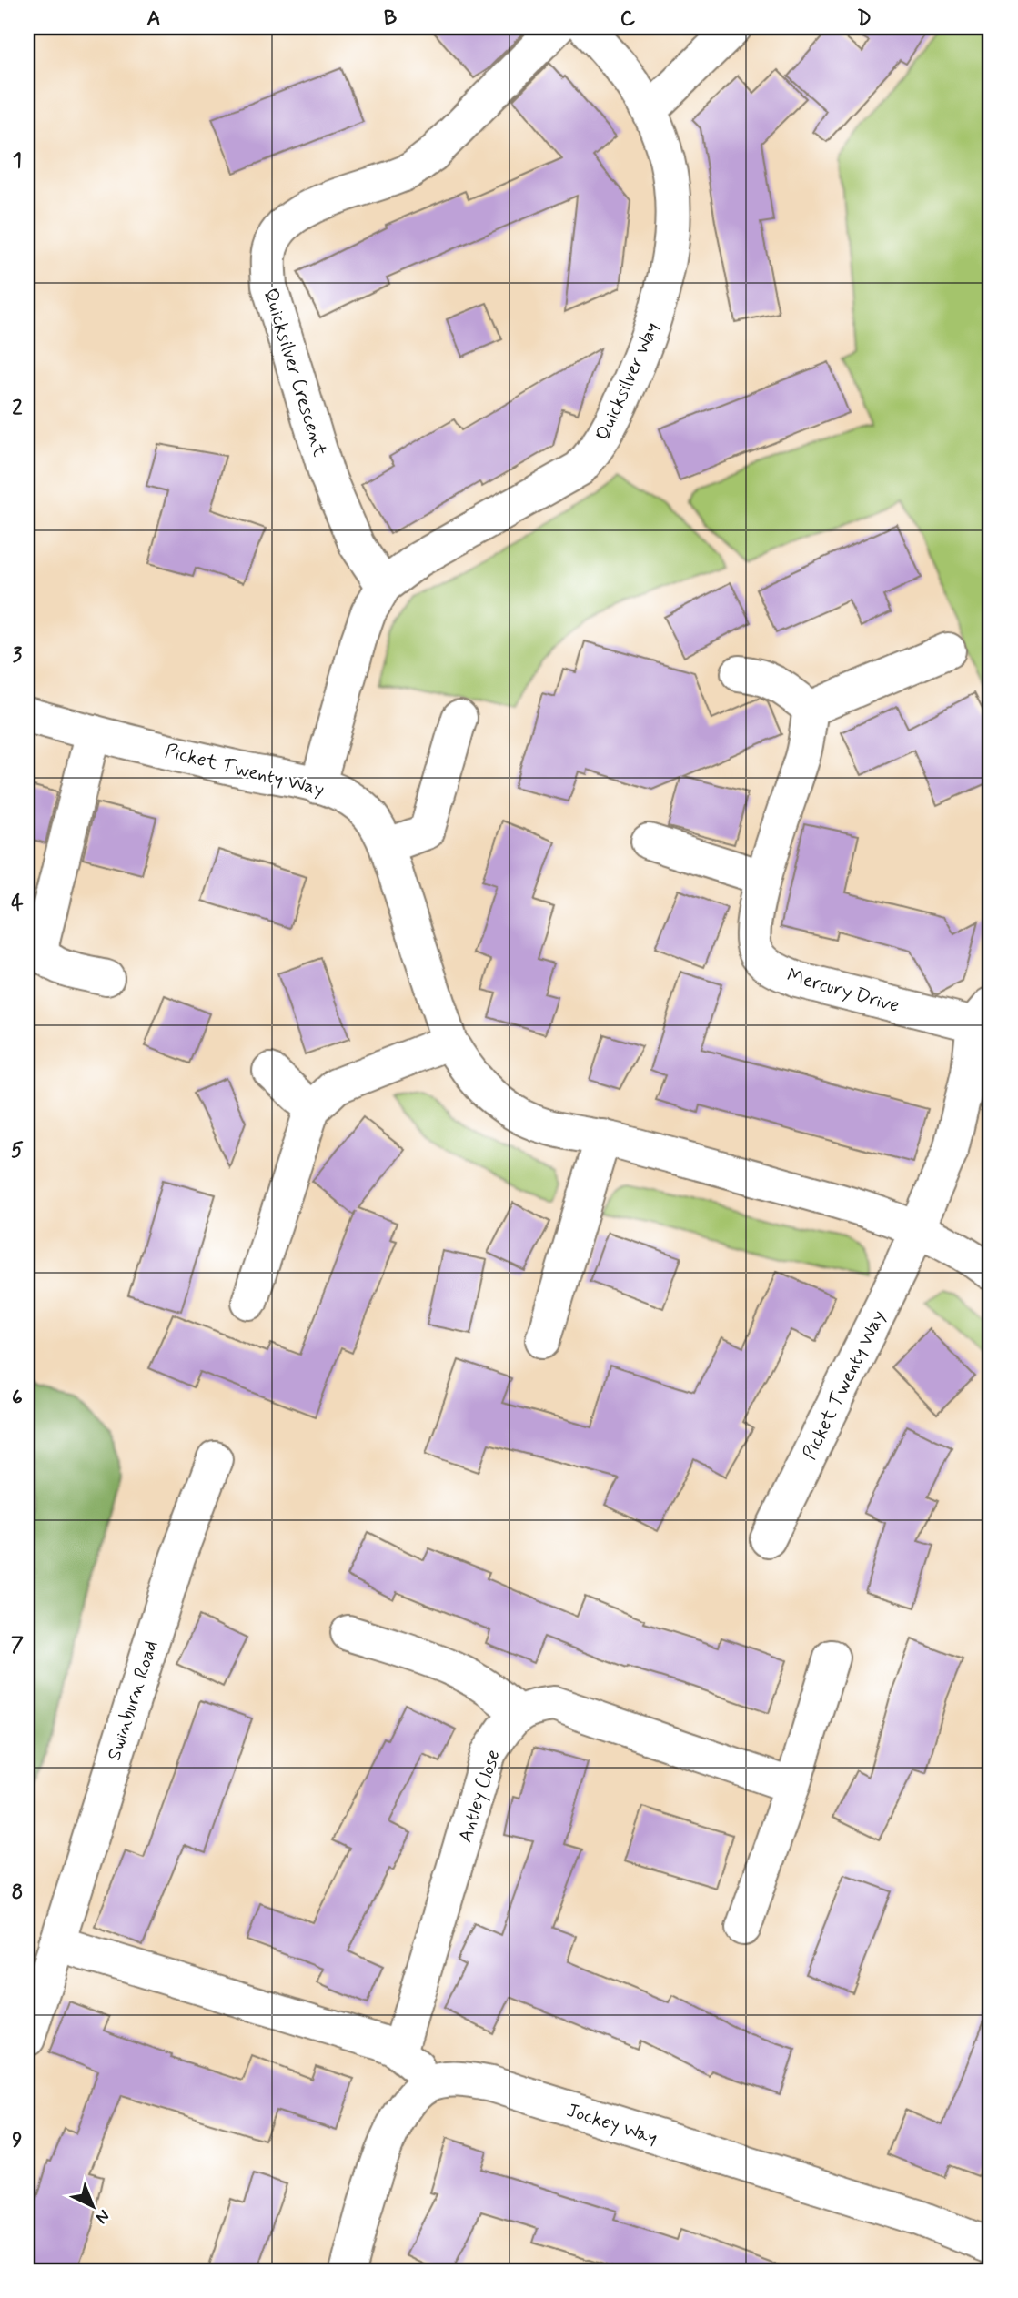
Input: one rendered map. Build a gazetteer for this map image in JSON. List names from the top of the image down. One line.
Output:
{"streets":{"street":["Quicksilver Crescent","Quicksilver Way","Picket Twenty Way","Mercury Drive","Swinburn Road","Antley Close","Jockey Way"]},"crossings":[["Quicksilver Crescent","Quicksilver Way"],["Quicksilver Way","Picket Twenty Way"],["Picket Twenty Way","Mercury Drive"]],"north":"bottom right","grid":{"columns":["A","B","C","D"],"rows":["1","2","3","4","5","6","7","8","9"]}}
